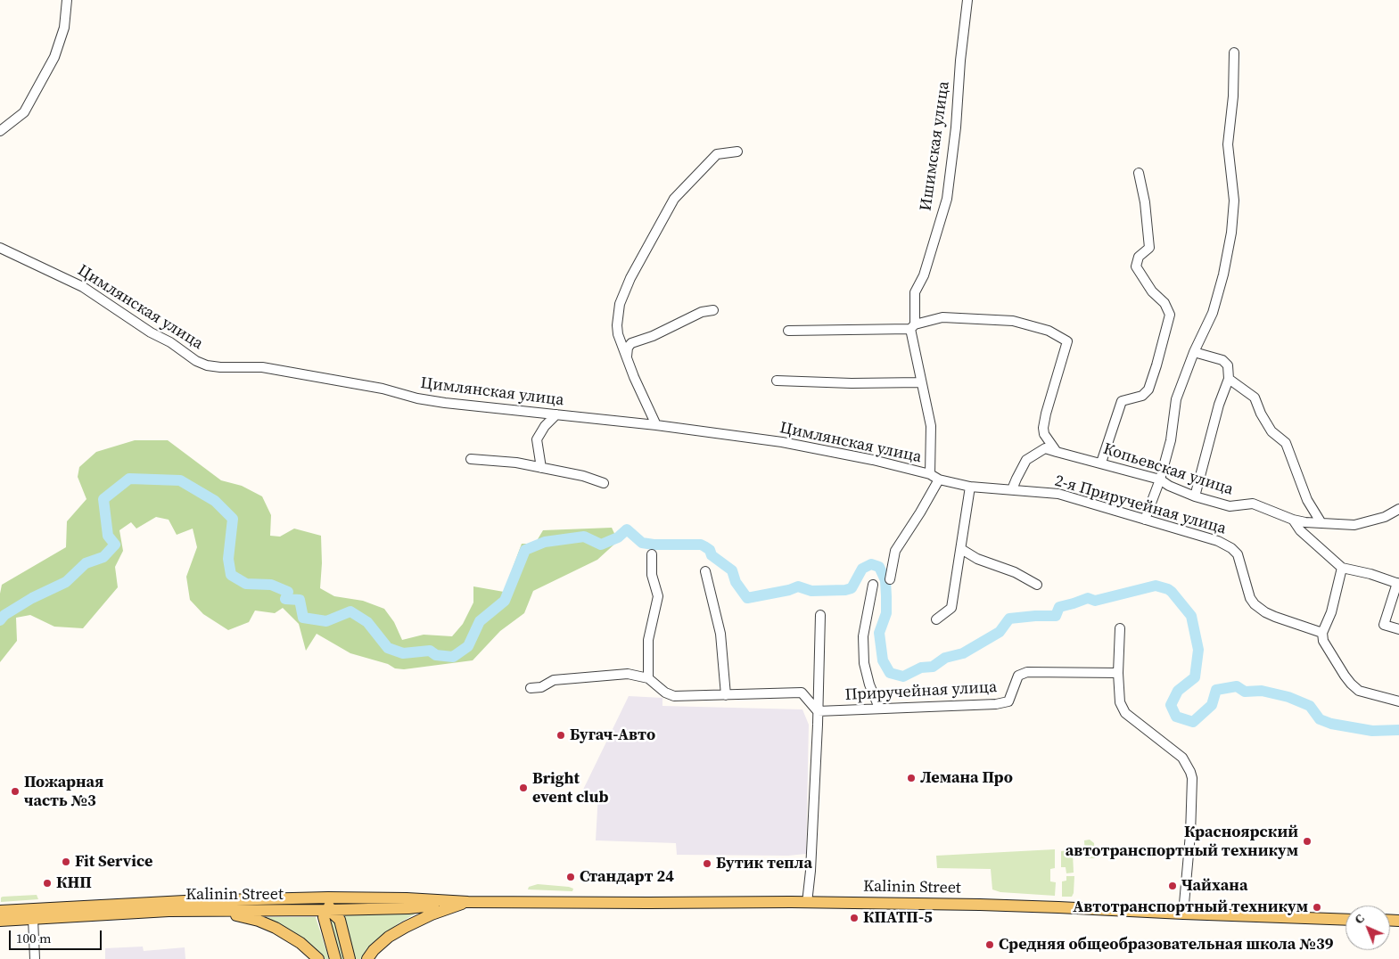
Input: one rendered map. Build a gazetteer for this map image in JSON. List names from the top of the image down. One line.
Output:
{"streets":{"main road":["Kalinin Street"],"street":["Ишимская улица","Цимлянская улица","Копьевская улица","2-я Приручейная улица","Приручейная улица"]},"crossings":[["Ишимская улица","Цимлянская улица"],["Ишимская улица","2-я Приручейная улица"],["Цимлянская улица","2-я Приручейная улица"],["Копьевская улица","2-я Приручейная улица"]],"places":["Бугач-Авто","Лемана Про","Bright event club","Пожарная часть №3","Красноярский автотранспортный техникум","Fit Service","Бутик тепла","Стандарт 24","КНП","Чайхана","Автотранспортный техникум","КПАТП-5","Средняя общеобразовательная школа №39"],"scale_bar":"100 m","north":"top left"}
